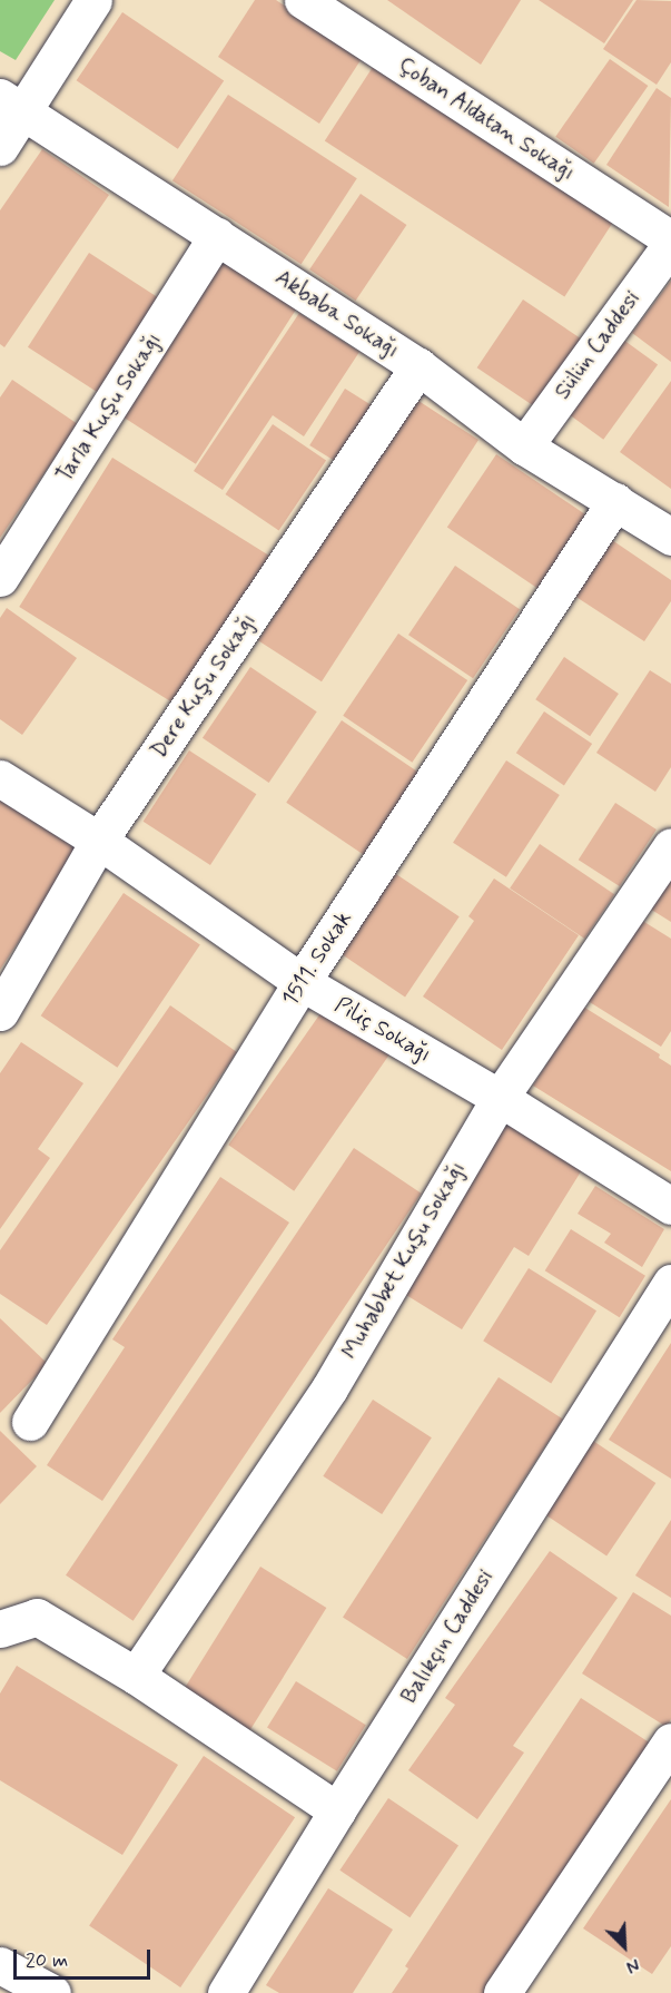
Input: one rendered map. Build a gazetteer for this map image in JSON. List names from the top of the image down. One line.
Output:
{"streets":{"street":["Çoban Aldatan Sokağı","Akbaba Sokağı","Sülün Caddesi","Tarla Kuşu Sokağı","Dere Kuşu Sokağı","1511. Sokak","Piliç Sokağı","Muhabbet Kuşu Sokağı","Balıkçın Caddesi"]},"crossings":[["Çoban Aldatan Sokağı","Sülün Caddesi"],["Akbaba Sokağı","Sülün Caddesi"],["Akbaba Sokağı","Tarla Kuşu Sokağı"],["Akbaba Sokağı","Dere Kuşu Sokağı"],["Akbaba Sokağı","1511. Sokak"],["Dere Kuşu Sokağı","Piliç Sokağı"],["1511. Sokak","Piliç Sokağı"],["Piliç Sokağı","Muhabbet Kuşu Sokağı"]],"scale_bar":"20 m","north":"bottom right"}
